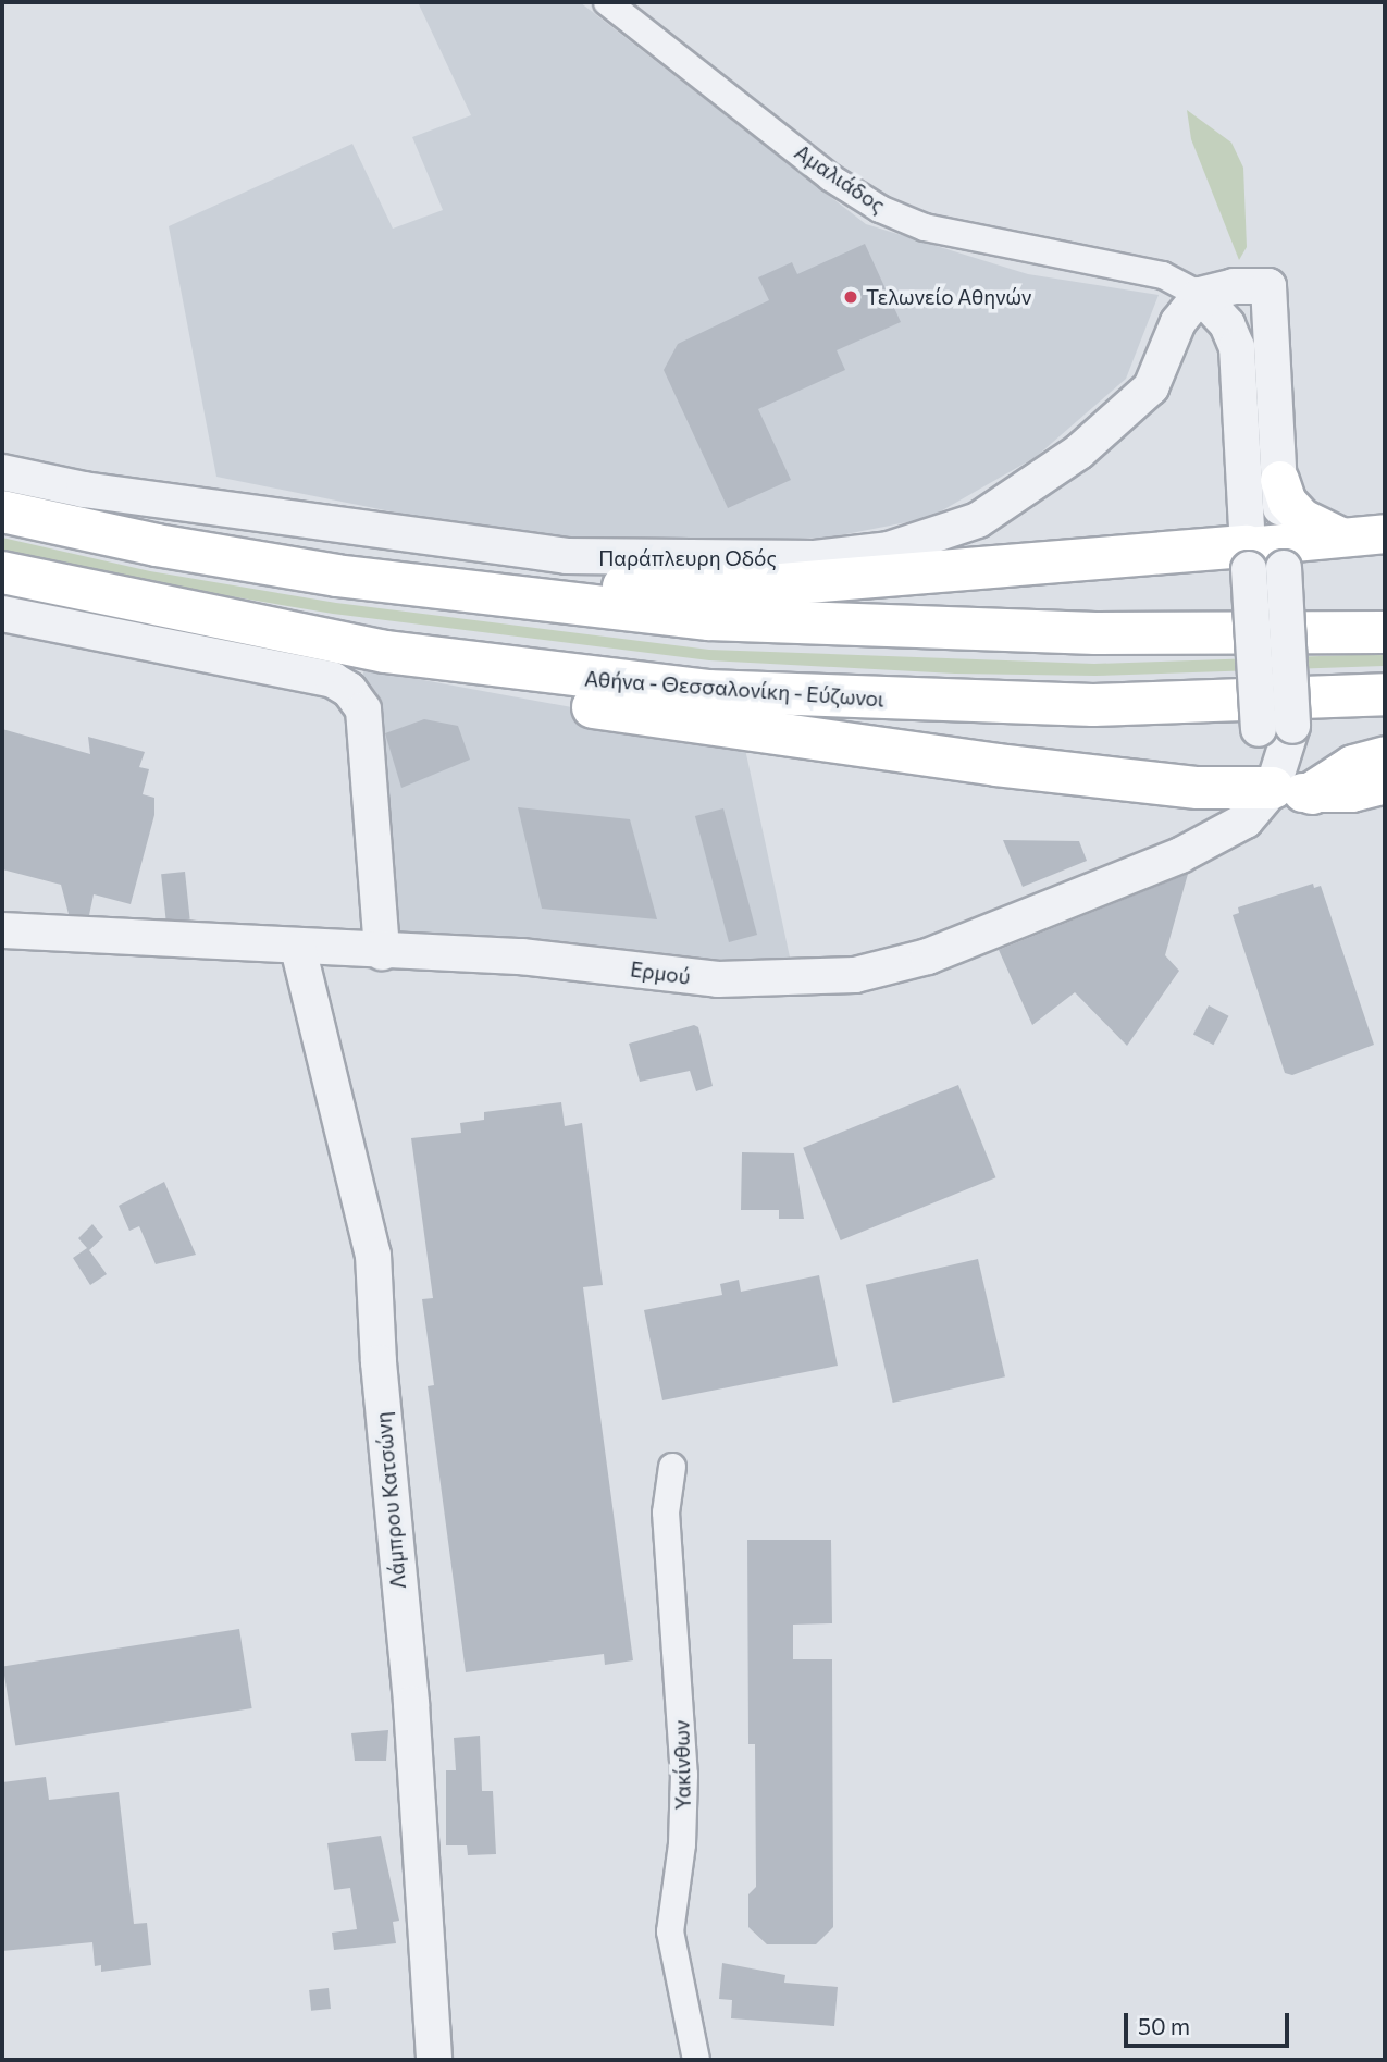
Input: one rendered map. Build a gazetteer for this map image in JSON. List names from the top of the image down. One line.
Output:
{"streets":{"highway":["Αθήνα - Θεσσαλονίκη - Εύζωνοι"],"street":["Αμαλιάδος","Παράπλευρη Οδός","Ερμού","Λάμπρου Κατσώνη","Υακίνθων"]},"crossings":[["Αμαλιάδος","Παράπλευρη Οδός"],["Ερμού","Λάμπρου Κατσώνη"]],"places":["Τελωνείο Αθηνών"],"scale_bar":"50 m"}
